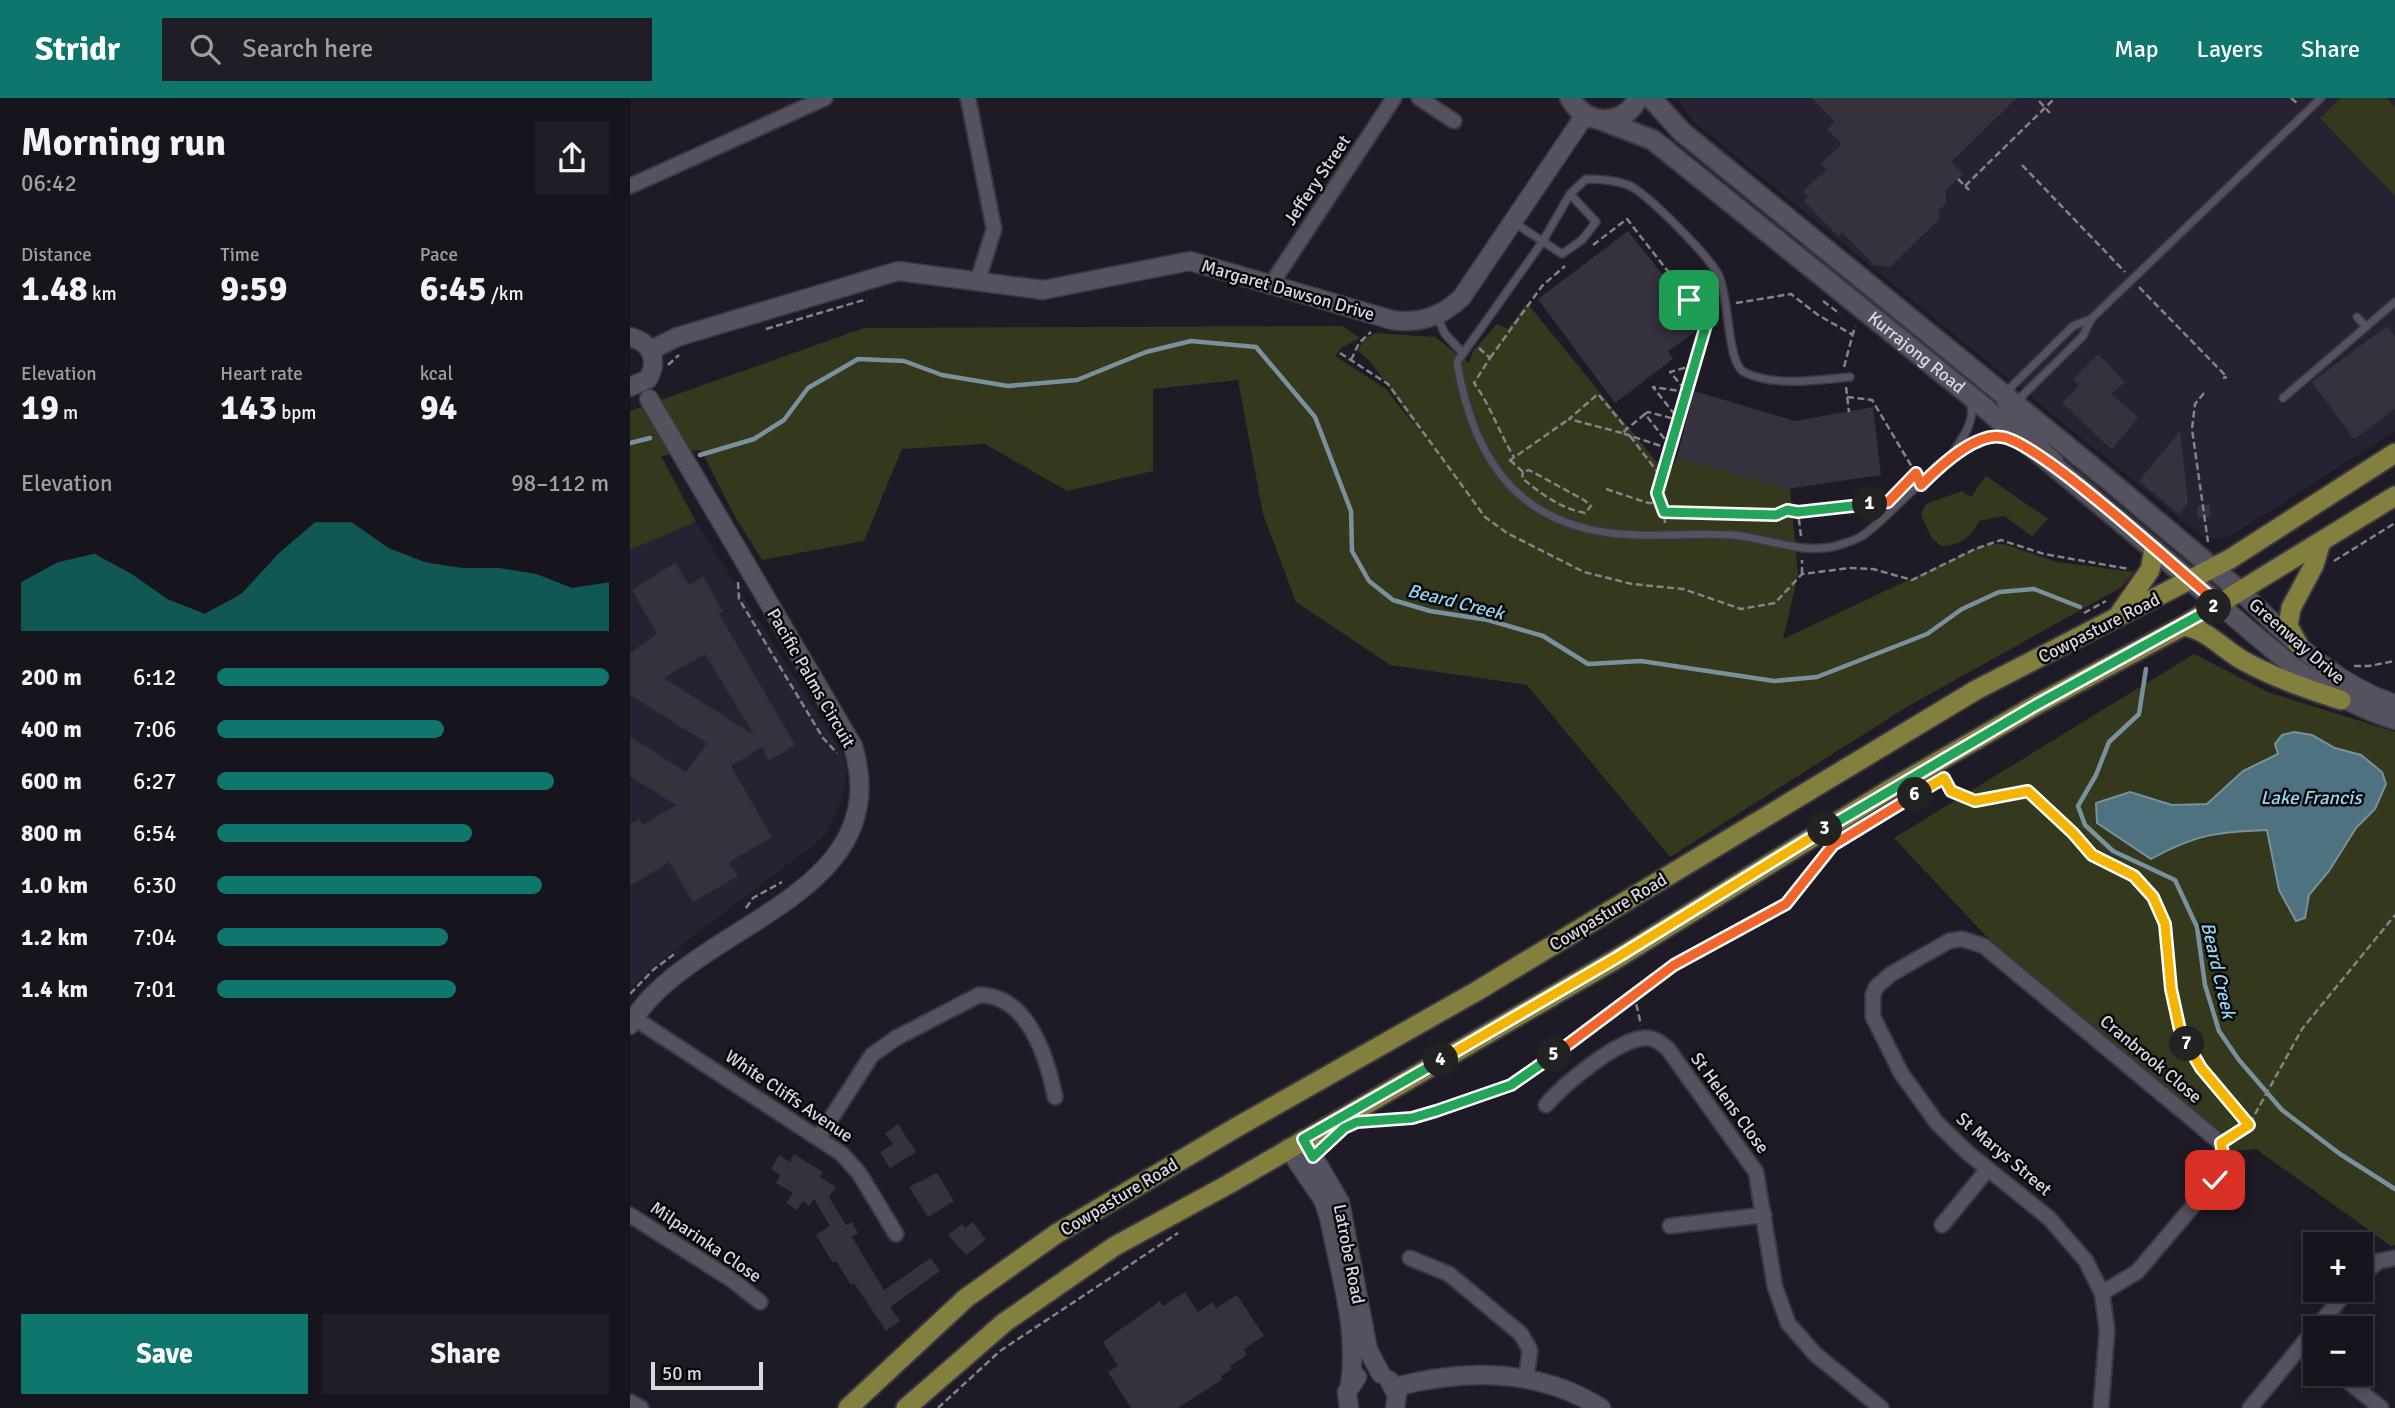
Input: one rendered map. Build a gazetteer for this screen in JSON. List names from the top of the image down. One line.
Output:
{"streets":{"main road":["Kurrajong Road","Cowpasture Road"],"street":["Jeffery Street","Margaret Dawson Drive","Greenway Drive","Pacific Palms Circuit","Cranbrook Close","White Cliffs Avenue","St Helens Close","St Marys Street","Milparinka Close","Latrobe Road"]},"crossings":[["Jeffery Street","Margaret Dawson Drive"],["Margaret Dawson Drive","Kurrajong Road"],["Kurrajong Road","Cowpasture Road"],["Kurrajong Road","Greenway Drive"],["Cowpasture Road","Greenway Drive"],["Cowpasture Road","Latrobe Road"],["Pacific Palms Circuit","White Cliffs Avenue"],["Cranbrook Close","St Marys Street"]],"water":["Beard Creek","Lake Francis"],"scale_bar":"50 m","page":{"header":"Stridr","search":"Search here","nav":["Map","Layers","Share"],"heading":["Morning run","06:42"],"stats":[["Distance","1.48 km"],["Time","9:59"],["Pace","6:45 /km"],["Elevation","19 m"],["Heart rate","143 bpm"],["kcal","94"]],"chart":["Elevation","98–112 m"],"pins":["1","2","6","3","7","5","4"],"list":[{"name":"200 m","note":"6:12"},{"name":"400 m","note":"7:06"},{"name":"600 m","note":"6:27"},{"name":"800 m","note":"6:54"},{"name":"1.0 km","note":"6:30"},{"name":"1.2 km","note":"7:04"},{"name":"1.4 km","note":"7:01"}],"map_buttons":["+","−"],"buttons":["Save","Share"],"scale":"50 m"}}
